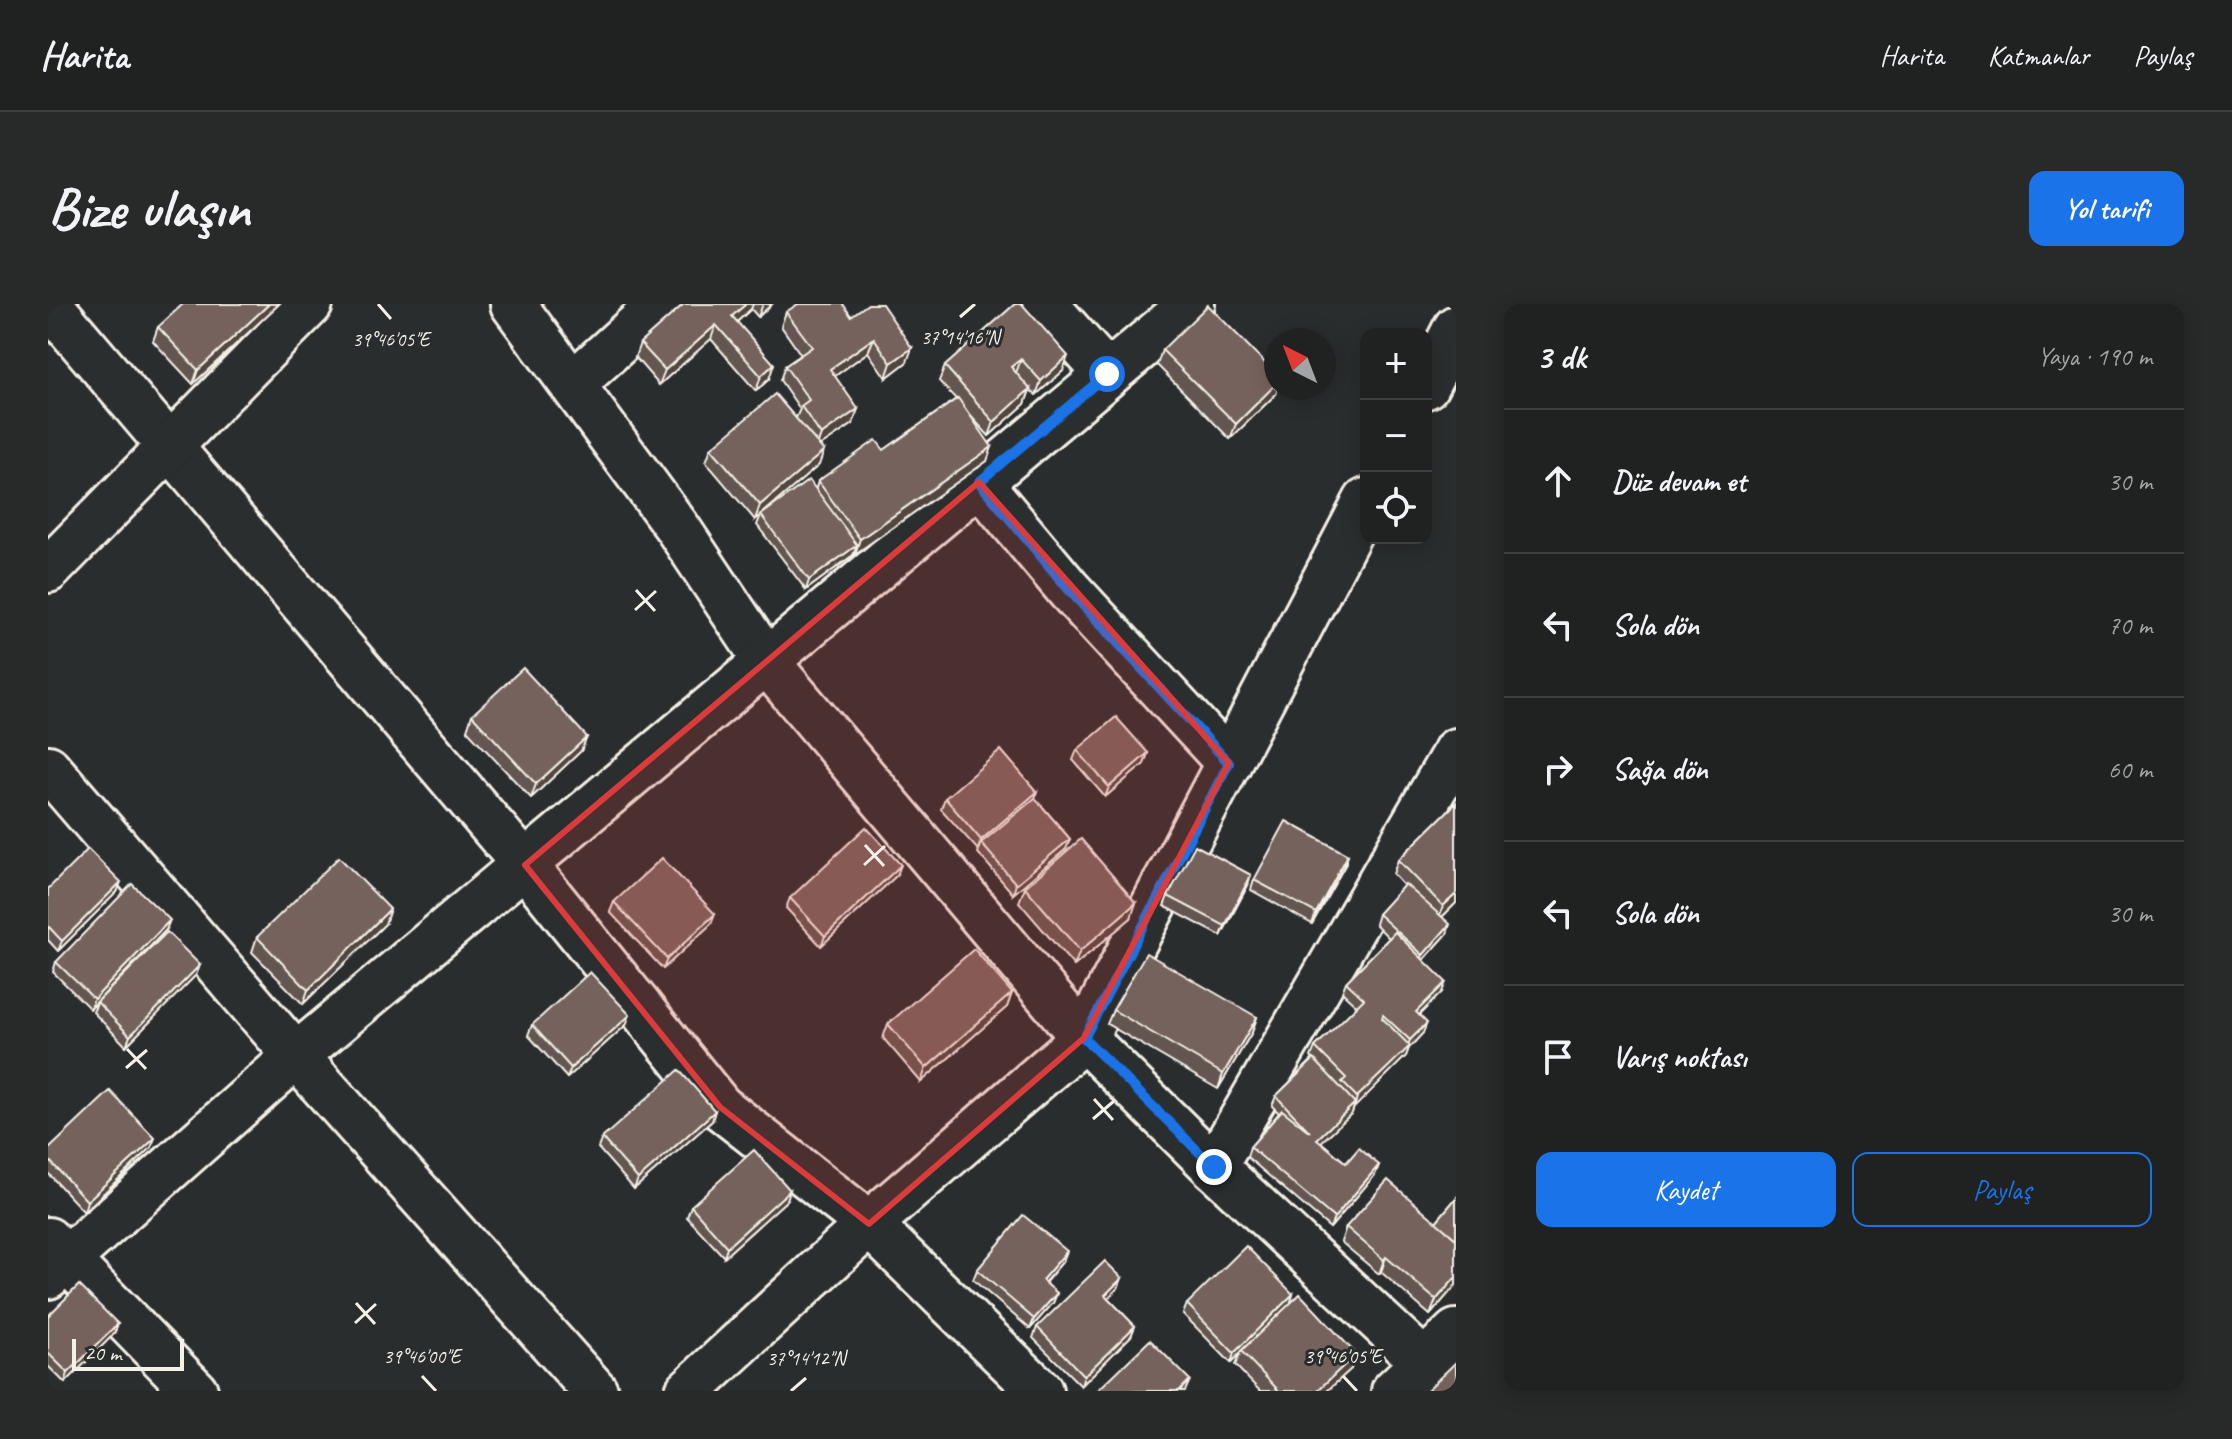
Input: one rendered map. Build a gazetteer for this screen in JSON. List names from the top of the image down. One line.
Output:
{"scale_bar":"20 m","north":"top left","page":{"header":"Harita","nav":["Harita","Katmanlar","Paylaş"],"buttons":["Yol tarifi",["Kaydet","Paylaş"]],"title":"Bize ulaşın","heading":["3 dk","Yaya · 190 m"],"map_buttons":["+","−"],"list":[["Düz devam et","30 m"],["Sola dön","70 m"],["Sağa dön","60 m"],["Sola dön","30 m"],"Varış noktası"],"scale":"20 m"},"coordinates":["37°14'16\"N","39°46'05\"E","39°46'00\"E","37°14'12\"N"]}
